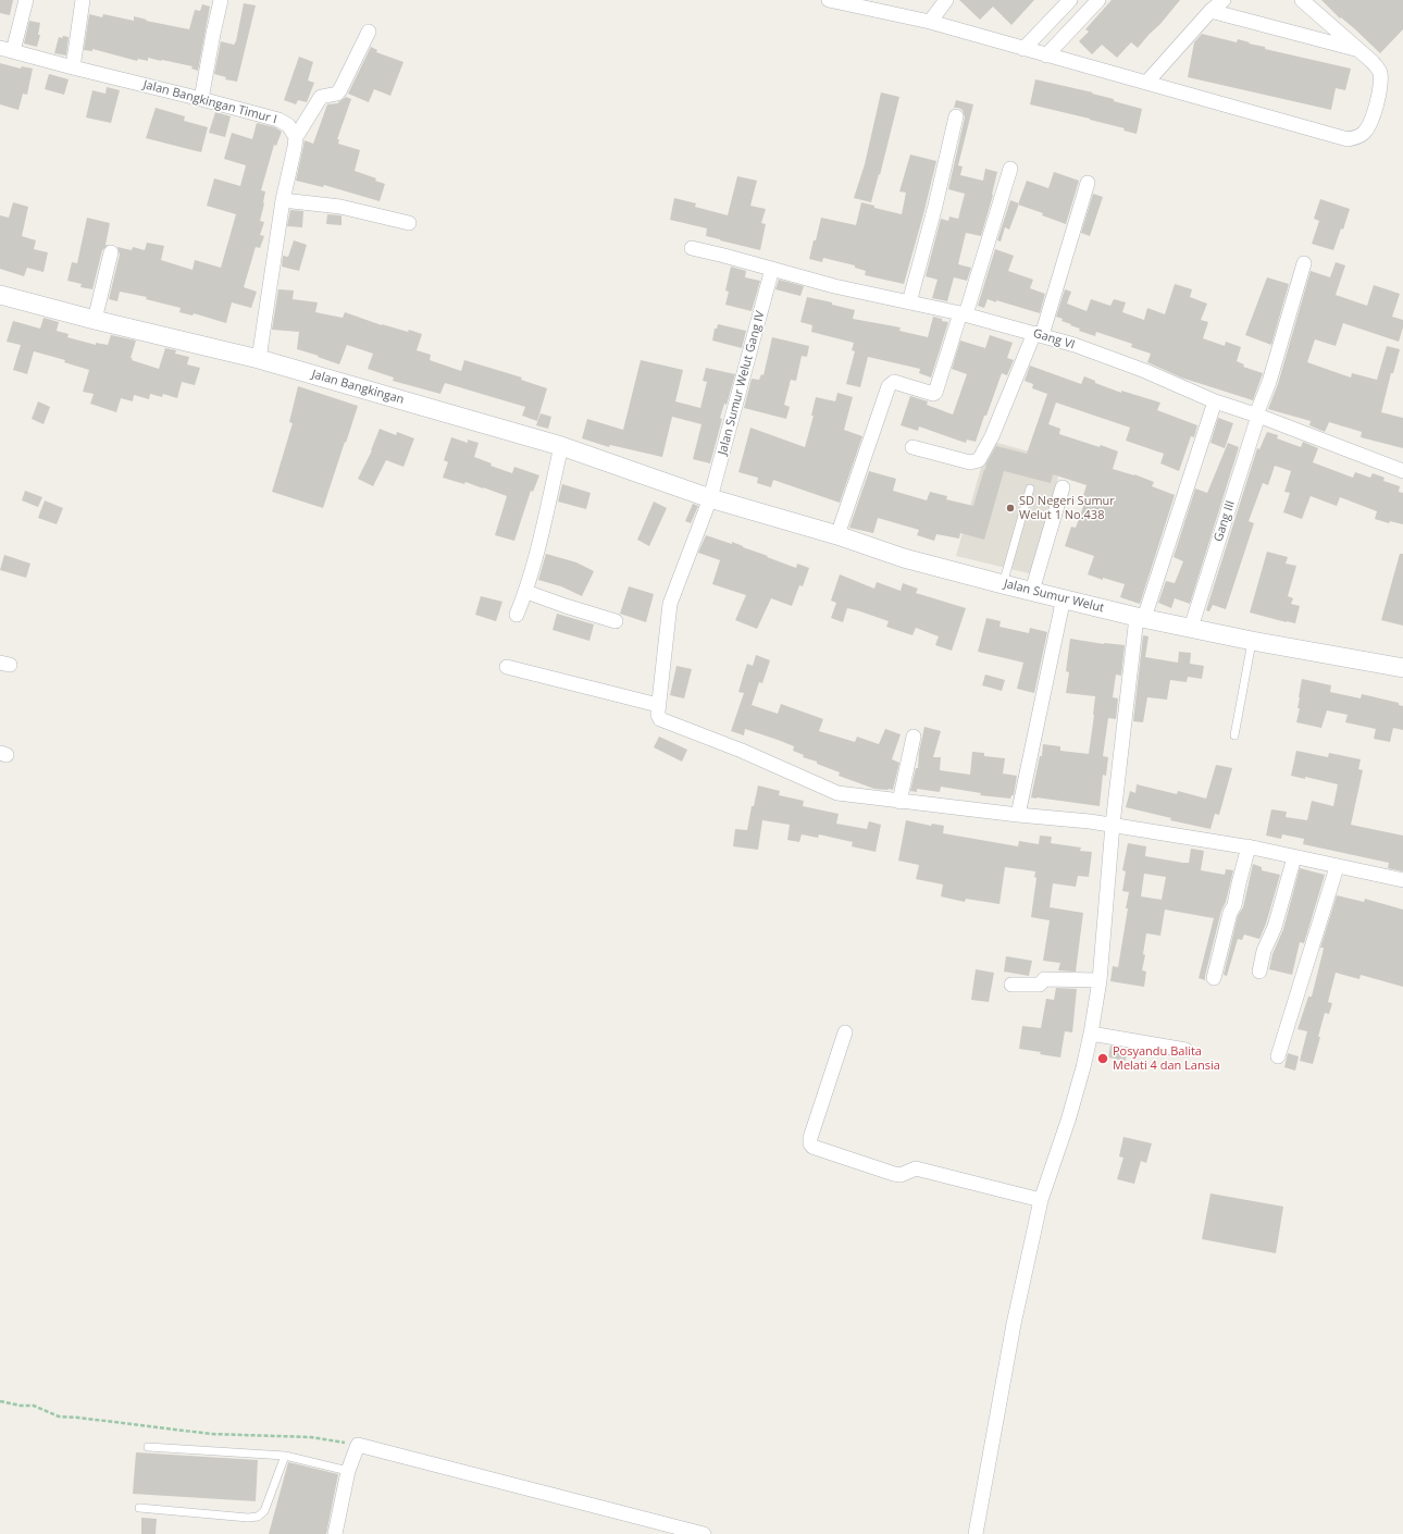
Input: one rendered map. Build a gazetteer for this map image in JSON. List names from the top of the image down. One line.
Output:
{"streets":{"street":["Jalan Bangkingan Timur I","Gang VI","Jalan Sumur Welut Gang IV","Jalan Bangkingan","Gang III","Jalan Sumur Welut"]},"crossings":[["Gang VI","Jalan Sumur Welut Gang IV"],["Gang VI","Gang III"],["Jalan Sumur Welut Gang IV","Jalan Bangkingan"],["Jalan Sumur Welut Gang IV","Jalan Sumur Welut"],["Jalan Bangkingan","Jalan Sumur Welut"],["Gang III","Jalan Sumur Welut"]],"places":["SD Negeri Sumur Welut 1 No.438","Posyandu Balita Melati 4 dan Lansia"]}
